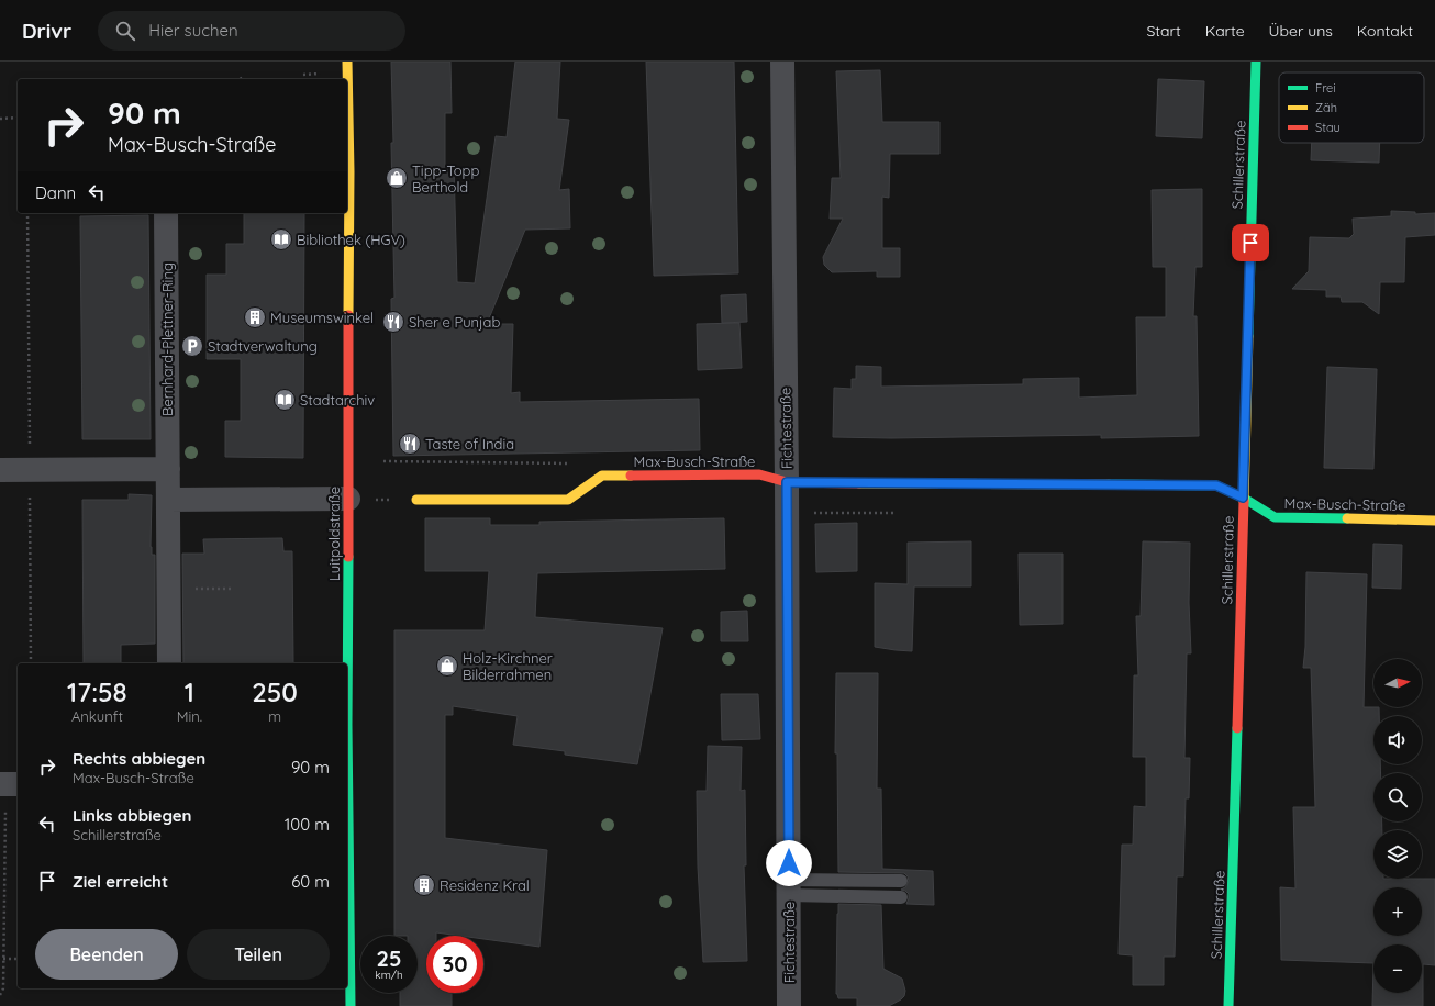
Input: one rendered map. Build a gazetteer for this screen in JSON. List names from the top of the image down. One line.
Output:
{"streets":{"street":["Schillerstraße","Bernhard-Plettner-Ring","Fichtestraße","Max-Busch-Straße","Luitpoldstraße"]},"crossings":[["Schillerstraße","Max-Busch-Straße"],["Fichtestraße","Max-Busch-Straße"]],"places":{"shop":["Tipp-Topp Berthold","Holz-Kirchner Bilderrahmen"],"library":["Bibliothek (HGV)","Stadtarchiv"],"building":["Museumswinkel","Residenz Kral"],"restaurant":["Sher e Punjab","Taste of India"],"parking":["Stadtverwaltung"]},"legend":["Frei","Zäh","Stau"],"north":"right","page":{"header":"Drivr","search":"Hier suchen","nav":["Start","Karte","Über uns","Kontakt"],"turn":["90 m","Max-Busch-Straße"],"then":"Dann","map_buttons":["+","−"],"eta":["17:58","Ankunft","1","Min.","250","m"],"list":[{"name":"Rechts abbiegen","note":"Max-Busch-Straße","value":"90 m"},{"name":"Links abbiegen","note":"Schillerstraße","value":"100 m"},{"name":"Ziel erreicht","value":"60 m"}],"buttons":["Beenden","Teilen"],"speed":"25 km/h","limit":"30"}}
